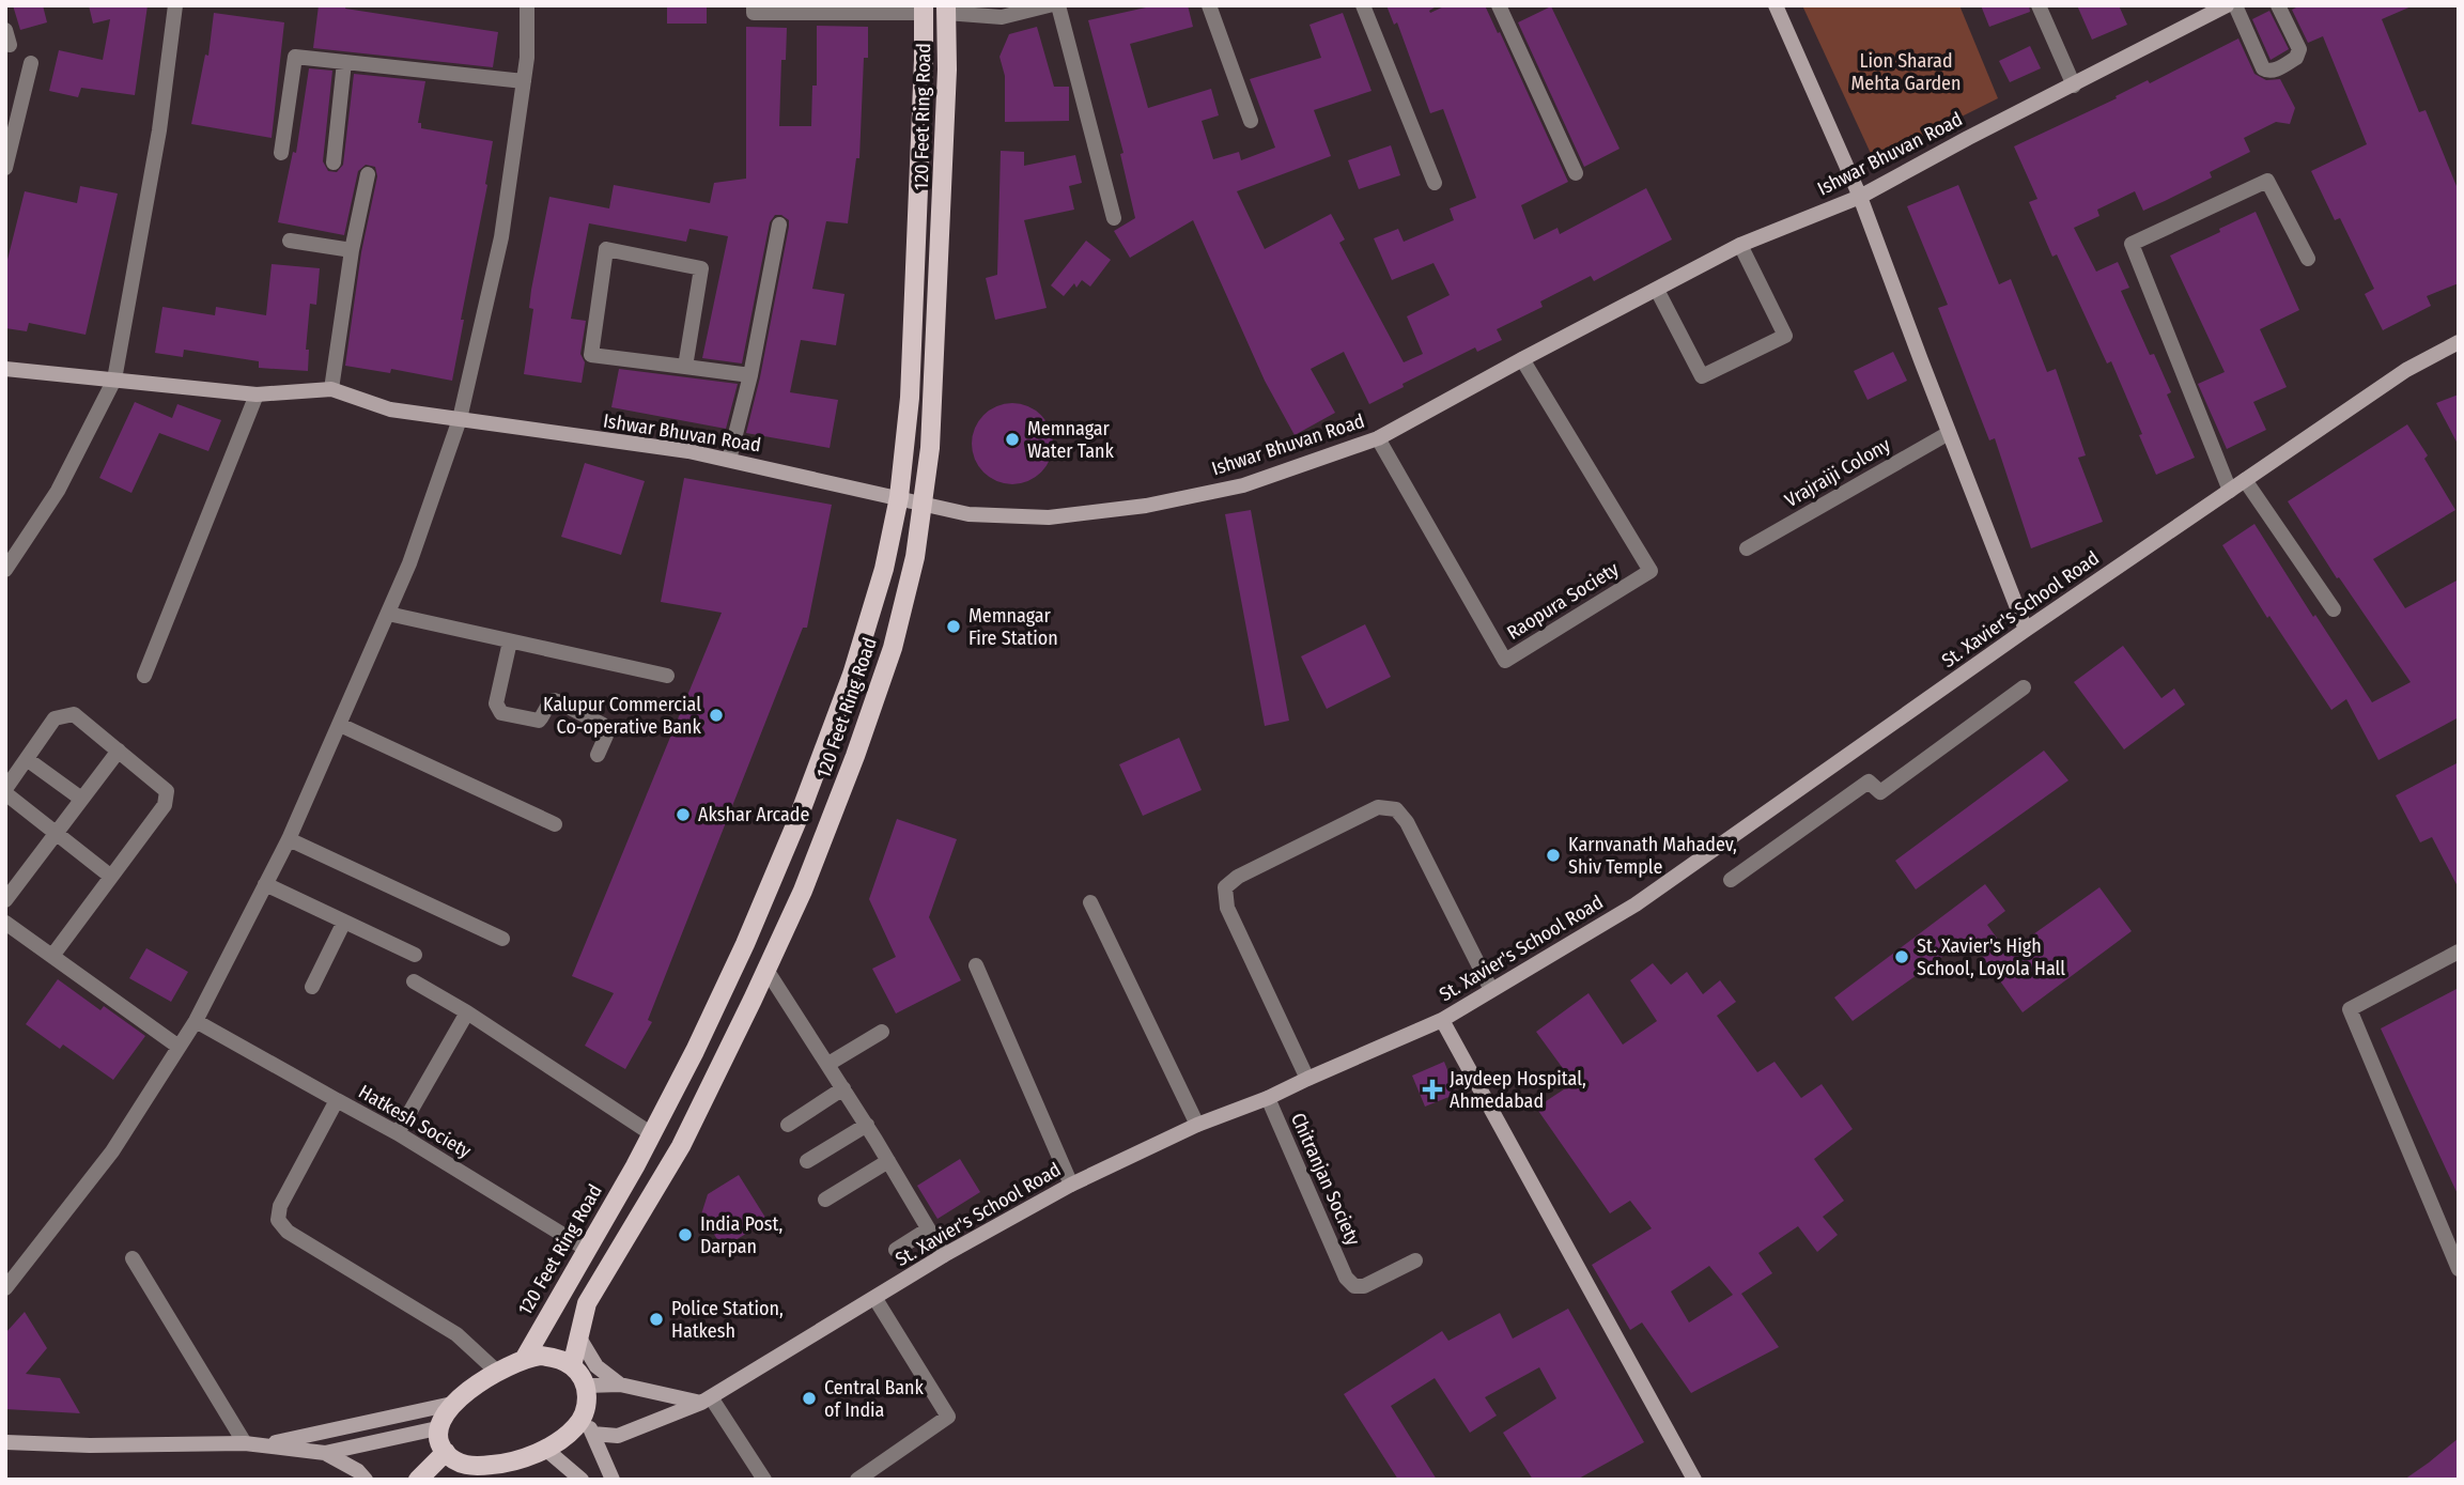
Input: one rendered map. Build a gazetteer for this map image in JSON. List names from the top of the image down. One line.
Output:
{"streets":{"main road":["120 Feet Ring Road"],"street":["Ishwar Bhuvan Road","Vrajraiji Colony","Raopura Society","St. Xavier's School Road","Hatkesh Society","Chitranjan Society"]},"crossings":[["120 Feet Ring Road","Ishwar Bhuvan Road"],["120 Feet Ring Road","Hatkesh Society"],["Ishwar Bhuvan Road","Raopura Society"],["St. Xavier's School Road","Chitranjan Society"]],"parks":["Lion Sharad Mehta Garden"],"places":{"other":["Memnagar Water Tank","Memnagar Fire Station","Kalupur Commercial Co-operative Bank","Akshar Arcade","Karnvanath Mahadev, Shiv Temple","St. Xavier's High School, Loyola Hall","India Post, Darpan","Police Station, Hatkesh","Central Bank of India"],"health":["Jaydeep Hospital, Ahmedabad"]}}
